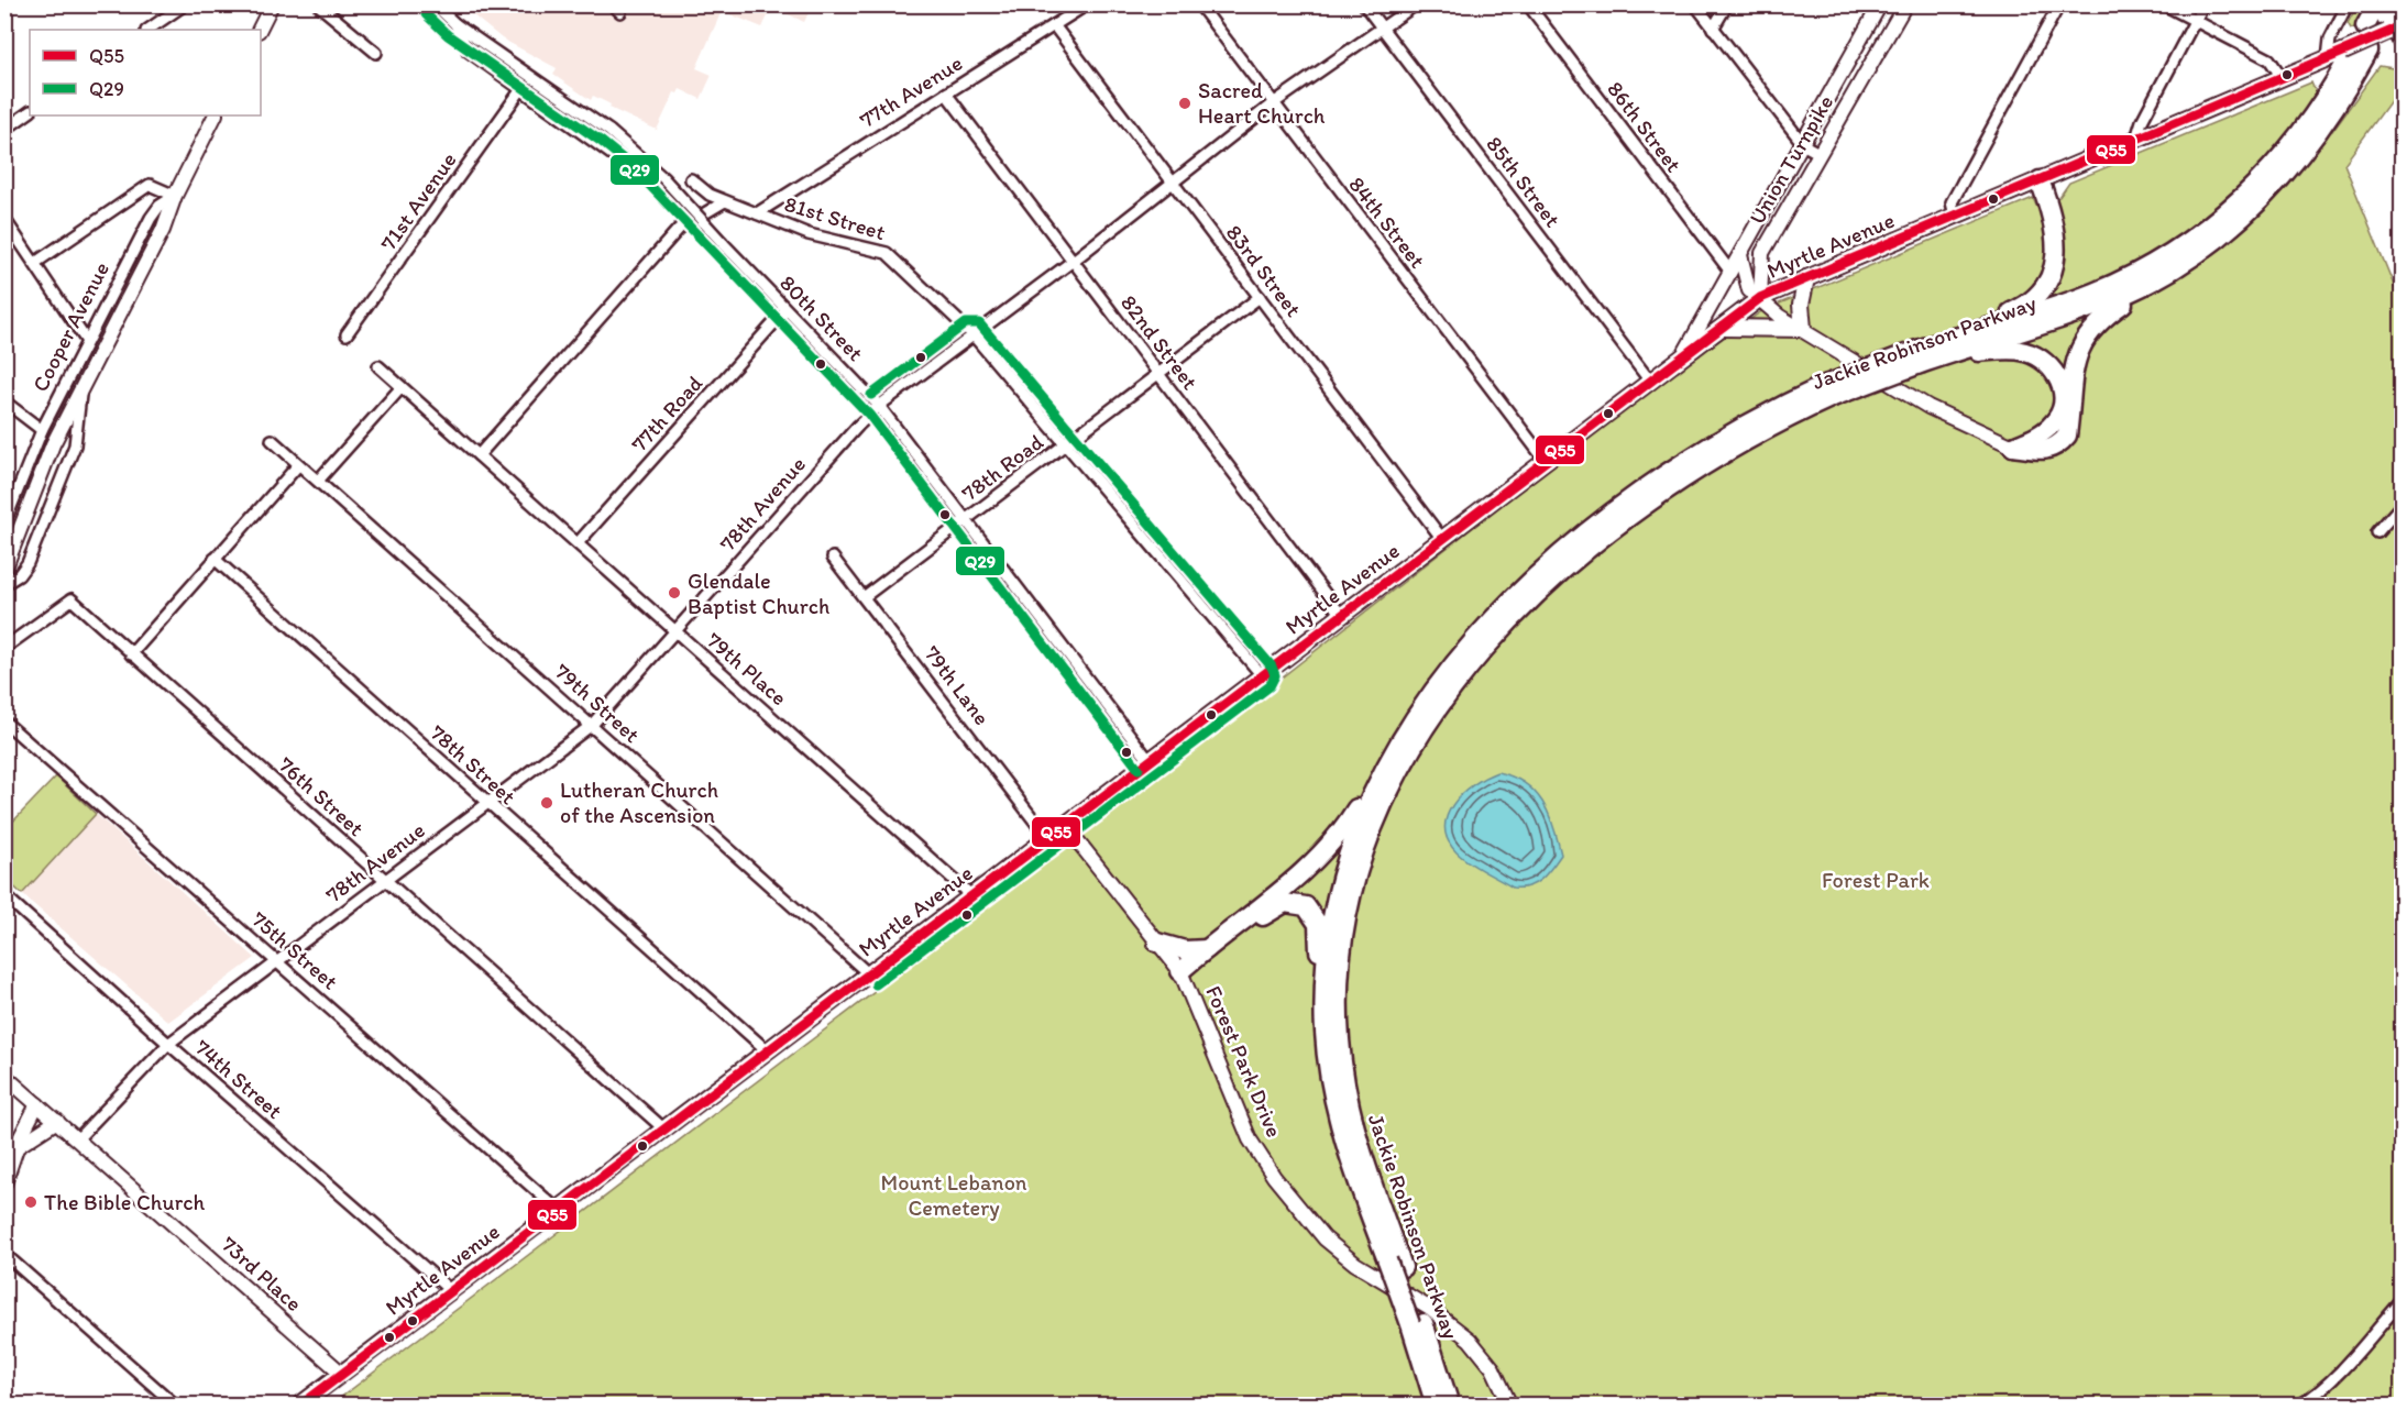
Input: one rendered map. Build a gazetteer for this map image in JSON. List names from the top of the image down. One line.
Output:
{"streets":{"highway":["Jackie Robinson Parkway"],"main road":["Union Turnpike","Myrtle Avenue","Cooper Avenue","Forest Park Drive","73rd Place"],"street":["77th Avenue","86th Street","85th Street","71st Avenue","81st Street","84th Street","83rd Street","80th Street","82nd Street","77th Road","78th Road","78th Avenue","79th Place","79th Lane","79th Street","78th Street","76th Street","75th Street","74th Street"]},"crossings":[["77th Avenue","81st Street"],["77th Avenue","83rd Street"],["77th Avenue","82nd Street"],["86th Street","Union Turnpike"],["Union Turnpike","Myrtle Avenue"],["85th Street","Myrtle Avenue"],["85th Street","78th Avenue"],["71st Avenue","80th Street"],["81st Street","Myrtle Avenue"],["81st Street","78th Road"],["81st Street","78th Avenue"],["84th Street","Myrtle Avenue"],["84th Street","78th Avenue"],["Myrtle Avenue","83rd Street"],["Myrtle Avenue","80th Street"],["Myrtle Avenue","82nd Street"],["Myrtle Avenue","Jackie Robinson Parkway"],["Myrtle Avenue","79th Place"],["Myrtle Avenue","79th Lane"],["Myrtle Avenue","79th Street"],["Myrtle Avenue","78th Street"],["Myrtle Avenue","76th Street"],["Myrtle Avenue","75th Street"],["Myrtle Avenue","Forest Park Drive"],["Myrtle Avenue","74th Street"],["Myrtle Avenue","73rd Place"],["83rd Street","78th Road"],["83rd Street","78th Avenue"],["80th Street","77th Road"],["80th Street","78th Road"],["80th Street","78th Avenue"],["82nd Street","78th Road"],["82nd Street","78th Avenue"],["77th Road","79th Place"],["78th Road","79th Lane"],["78th Avenue","79th Place"],["78th Avenue","79th Street"],["78th Avenue","78th Street"],["78th Avenue","76th Street"],["78th Avenue","75th Street"],["78th Avenue","74th Street"],["78th Avenue","73rd Place"]],"parks":["Forest Park","Mount Lebanon Cemetery"],"places":["Sacred Heart Church","Glendale Baptist Church","Lutheran Church of the Ascension","The Bible Church"],"lines":["transit line Q29","transit line Q55"],"legend":["Q55","Q29"]}
